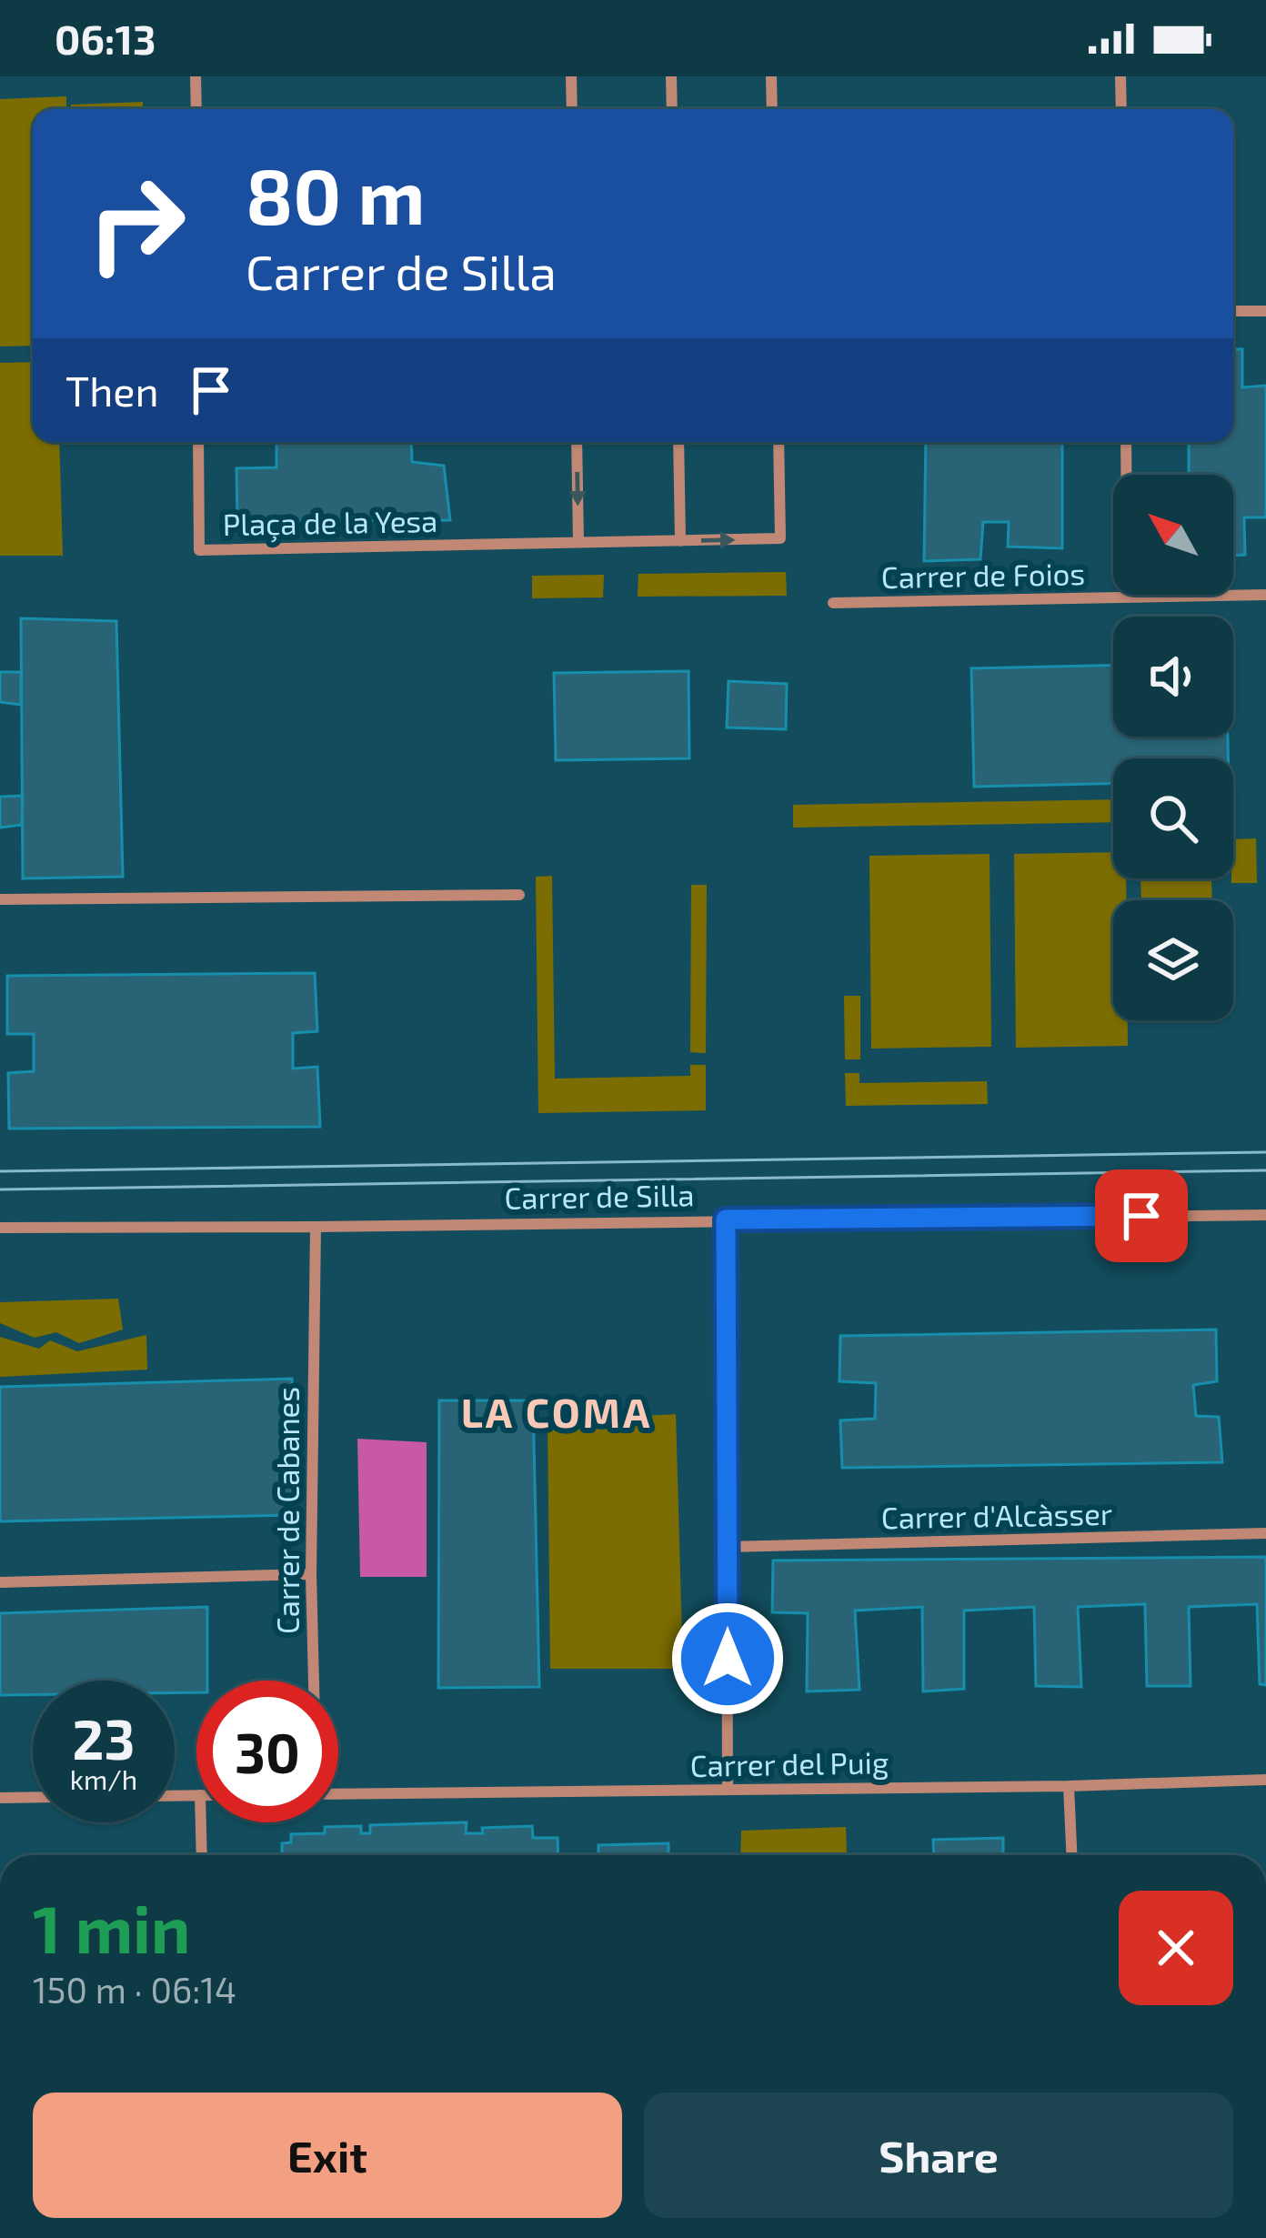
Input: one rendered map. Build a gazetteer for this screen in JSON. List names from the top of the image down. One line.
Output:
{"streets":{"street":["Plaça de la Yesa","Carrer de Foios","Carrer de Silla","Carrer de Cabanes","Carrer d'Alcàsser","Carrer del Puig"]},"crossings":[["Carrer de Silla","Carrer de Cabanes"]],"districts":["LA COMA"],"north":"top left","page":{"status":"06:13","turn":["80 m","Carrer de Silla"],"then":"Then","speed":"23 km/h","limit":"30","heading":["1 min","150 m · 06:14"],"buttons":["Exit","Share"]}}
